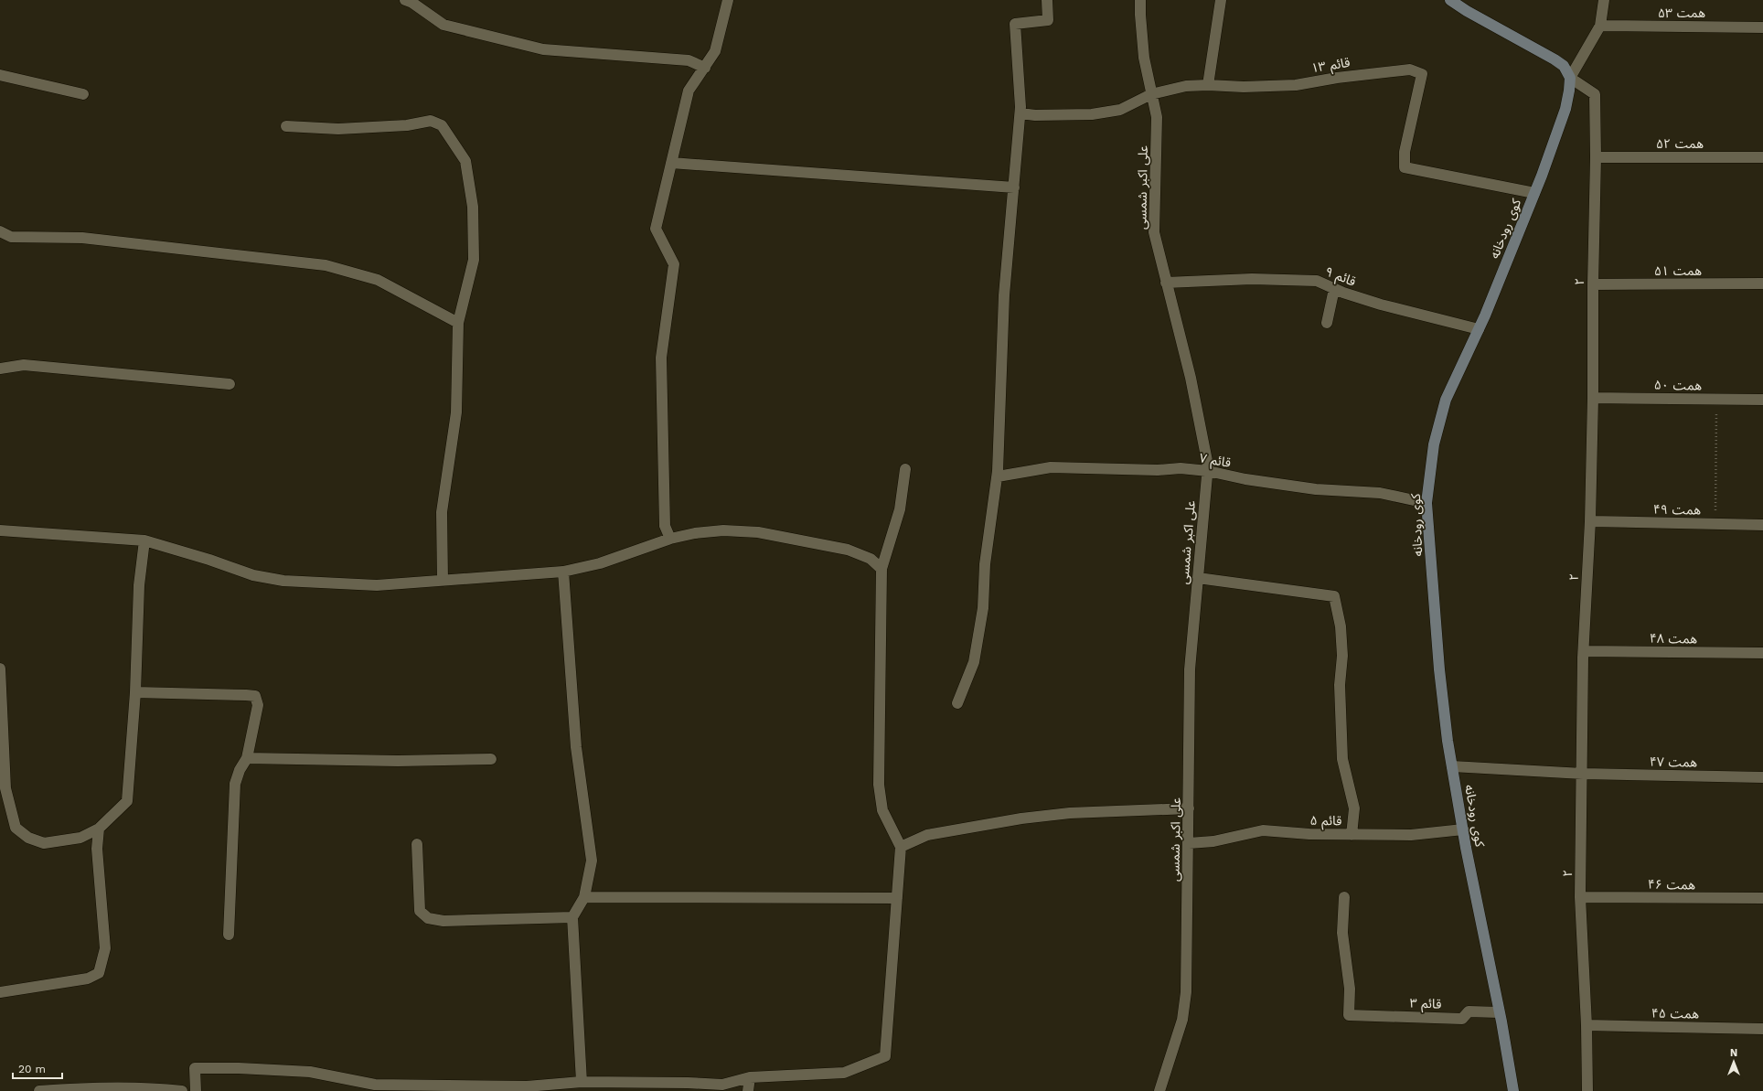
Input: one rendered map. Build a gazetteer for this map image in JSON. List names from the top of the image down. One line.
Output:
{"streets":{"street":["همت ۵۳","قائم ۱۳","همت ۵۲","علی اکبر شمسی","کوی رودخانه","همت ۵۱","قائم ۹","۲","همت ۵۰","قائم ۷","همت ۴۹","همت ۴۸","همت ۴۷","قائم ۵","همت ۴۶","قائم ۳","همت ۴۵"]},"crossings":[["قائم ۱۳","علی اکبر شمسی"],["قائم ۱۳","کوی رودخانه"],["همت ۵۲","۲"],["علی اکبر شمسی","قائم ۹"],["علی اکبر شمسی","قائم ۷"],["علی اکبر شمسی","قائم ۵"],["کوی رودخانه","قائم ۹"],["کوی رودخانه","۲"],["کوی رودخانه","قائم ۷"],["کوی رودخانه","همت ۴۷"],["کوی رودخانه","قائم ۵"],["کوی رودخانه","قائم ۳"],["همت ۵۱","۲"],["۲","همت ۵۰"],["۲","همت ۴۹"],["۲","همت ۴۸"],["۲","همت ۴۷"],["۲","همت ۴۶"],["۲","همت ۴۵"]],"scale_bar":"20 m","north":"top"}
